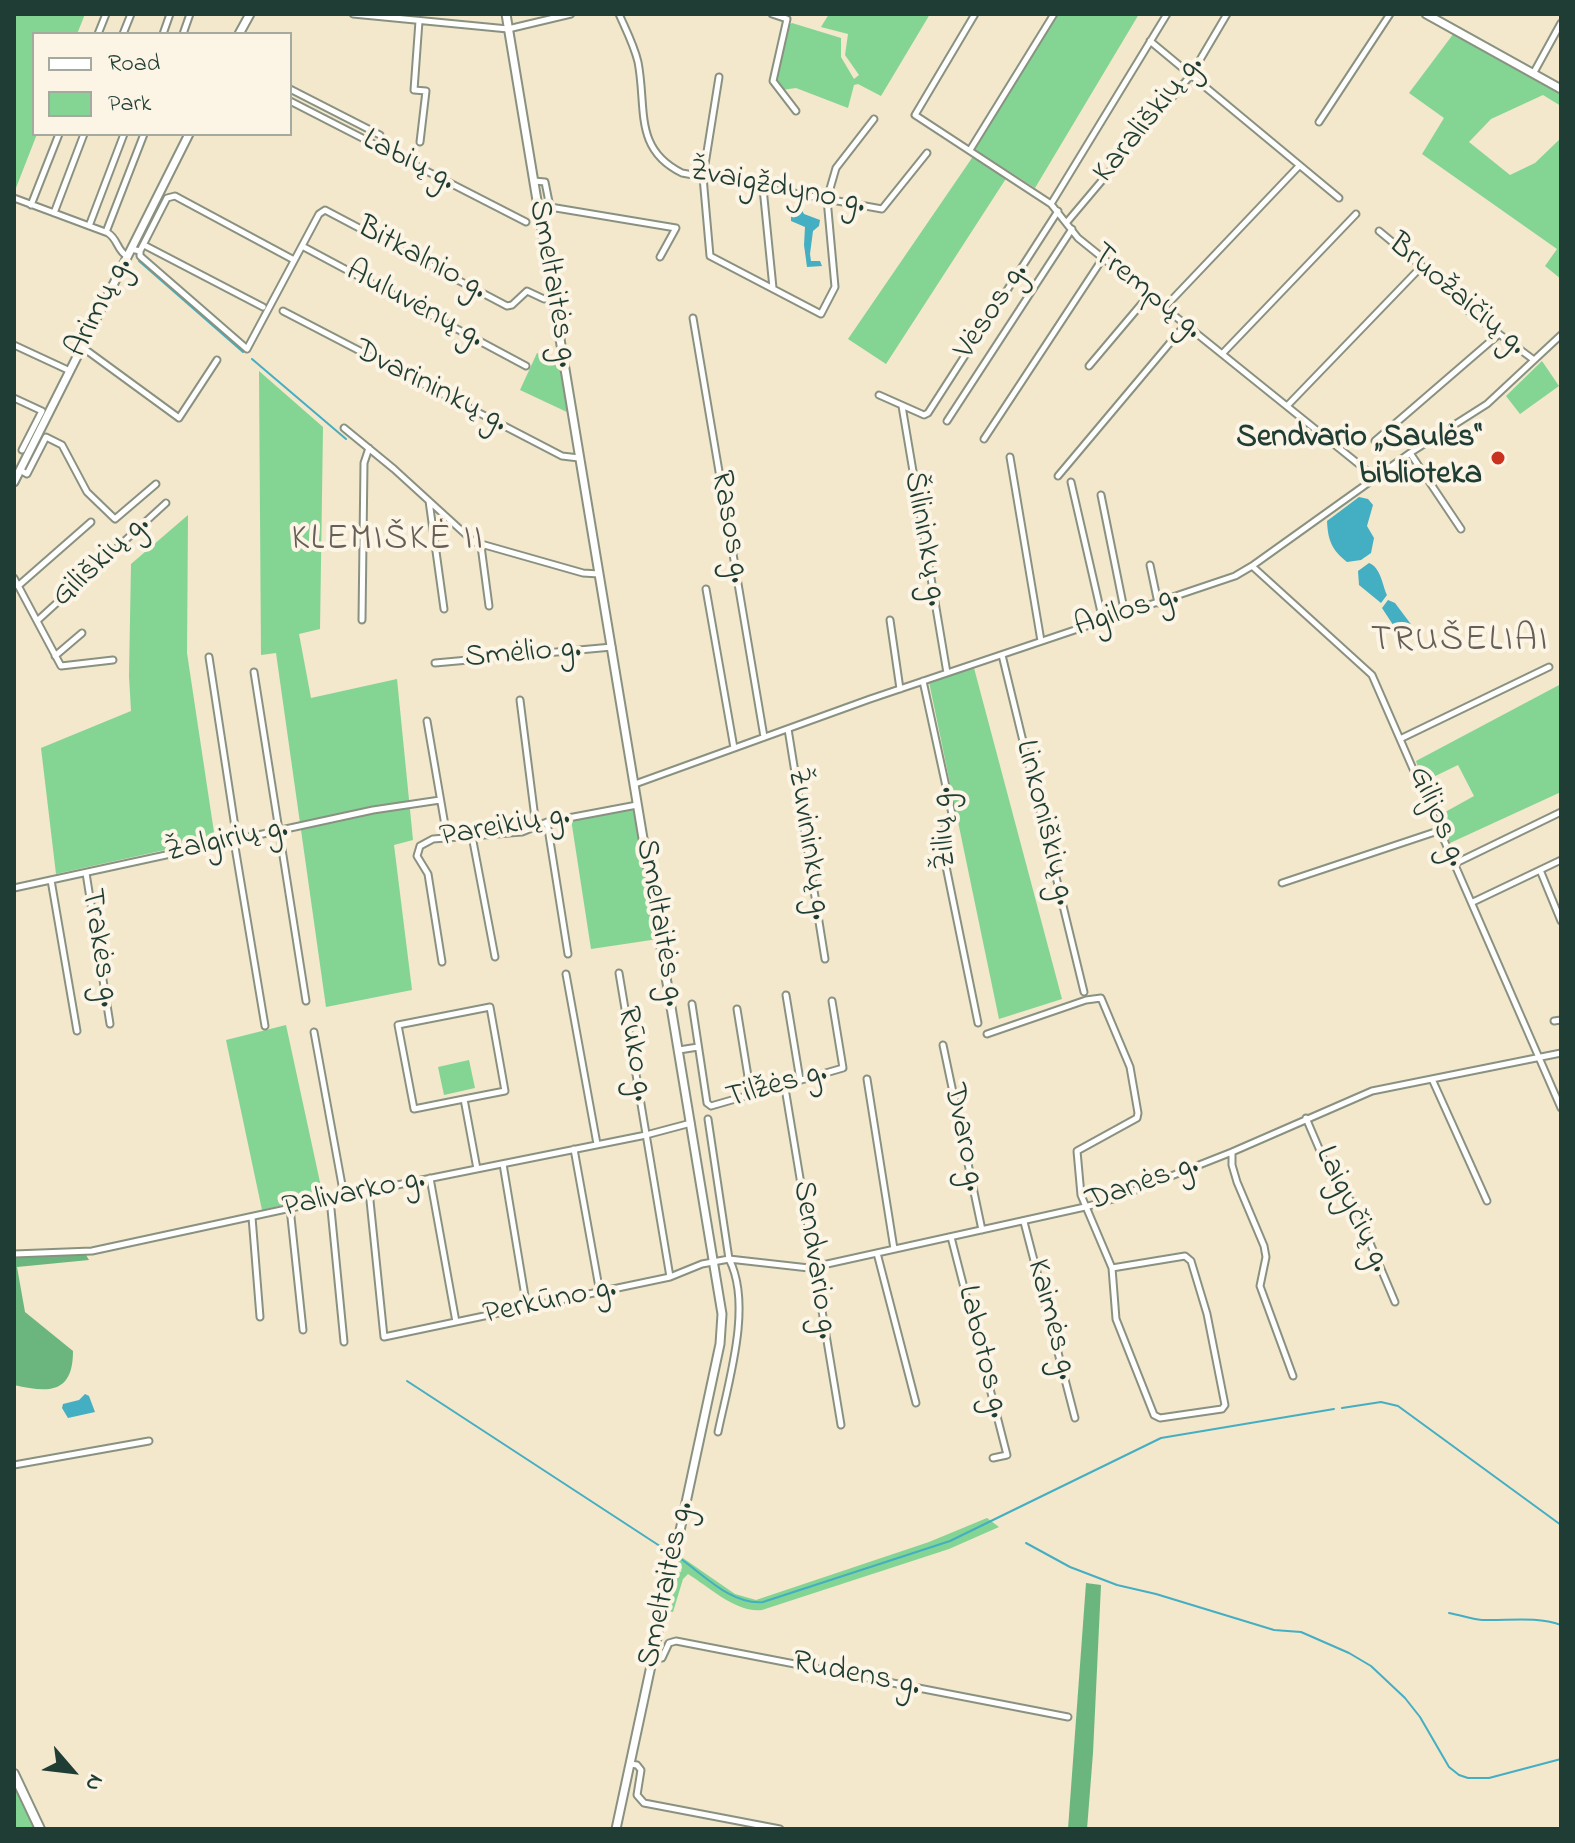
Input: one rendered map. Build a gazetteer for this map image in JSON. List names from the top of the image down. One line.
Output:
{"streets":{"main road":["Smeltaitės g.","Arimų g."],"street":["Karališkių g.","Labių g.","Žvaigždyno g.","Bitkalnio g.","Trempų g.","Bruožaičių g.","Auluvėnų g.","Vėsos g.","Dvarininkų g.","Rasos g.","Šilininkų g.","Giliškių g.","Agilos g.","Smėlio g.","Gilijos g.","Linkoniškių g.","Pareikių g.","Žilių g.","Žalgirių g.","Žuvininkų g.","Trakės g.","Rūko g.","Tilžės g.","Dvaro g.","Danės g.","Palivarko g.","Laigyčių g.","Sendvario g.","Perkūno g.","Kaimės g.","Labotos g.","Rudens g."]},"crossings":[["Karališkių g.","Trempų g."],["Bitkalnio g.","Smeltaitės g."],["Bitkalnio g.","Auluvėnų g."],["Smeltaitės g.","Dvarininkų g."],["Smeltaitės g.","Agilos g."],["Smeltaitės g.","Smėlio g."],["Smeltaitės g.","Pareikių g."],["Smeltaitės g.","Danės g."],["Smeltaitės g.","Palivarko g."],["Smeltaitės g.","Perkūno g."],["Smeltaitės g.","Rudens g."],["Trempų g.","Vėsos g."],["Trempų g.","Agilos g."],["Bruožaičių g.","Agilos g."],["Vėsos g.","Šilininkų g."],["Rasos g.","Agilos g."],["Šilininkų g.","Agilos g."],["Agilos g.","Gilijos g."],["Agilos g.","Linkoniškių g."],["Agilos g.","Žilių g."],["Agilos g.","Žuvininkų g."],["Gilijos g.","Danės g."],["Žalgirių g.","Trakės g."],["Rūko g.","Palivarko g."],["Rūko g.","Perkūno g."],["Dvaro g.","Danės g."],["Danės g.","Laigyčių g."],["Danės g.","Sendvario g."],["Danės g.","Perkūno g."],["Danės g.","Kaimės g."],["Danės g.","Labotos g."],["Palivarko g.","Perkūno g."]],"districts":["KLEMIŠKĖ II","TRUŠELIAI"],"places":["Sendvario „Saulės“ biblioteka"],"legend":["Road","Park"],"north":"bottom right"}
